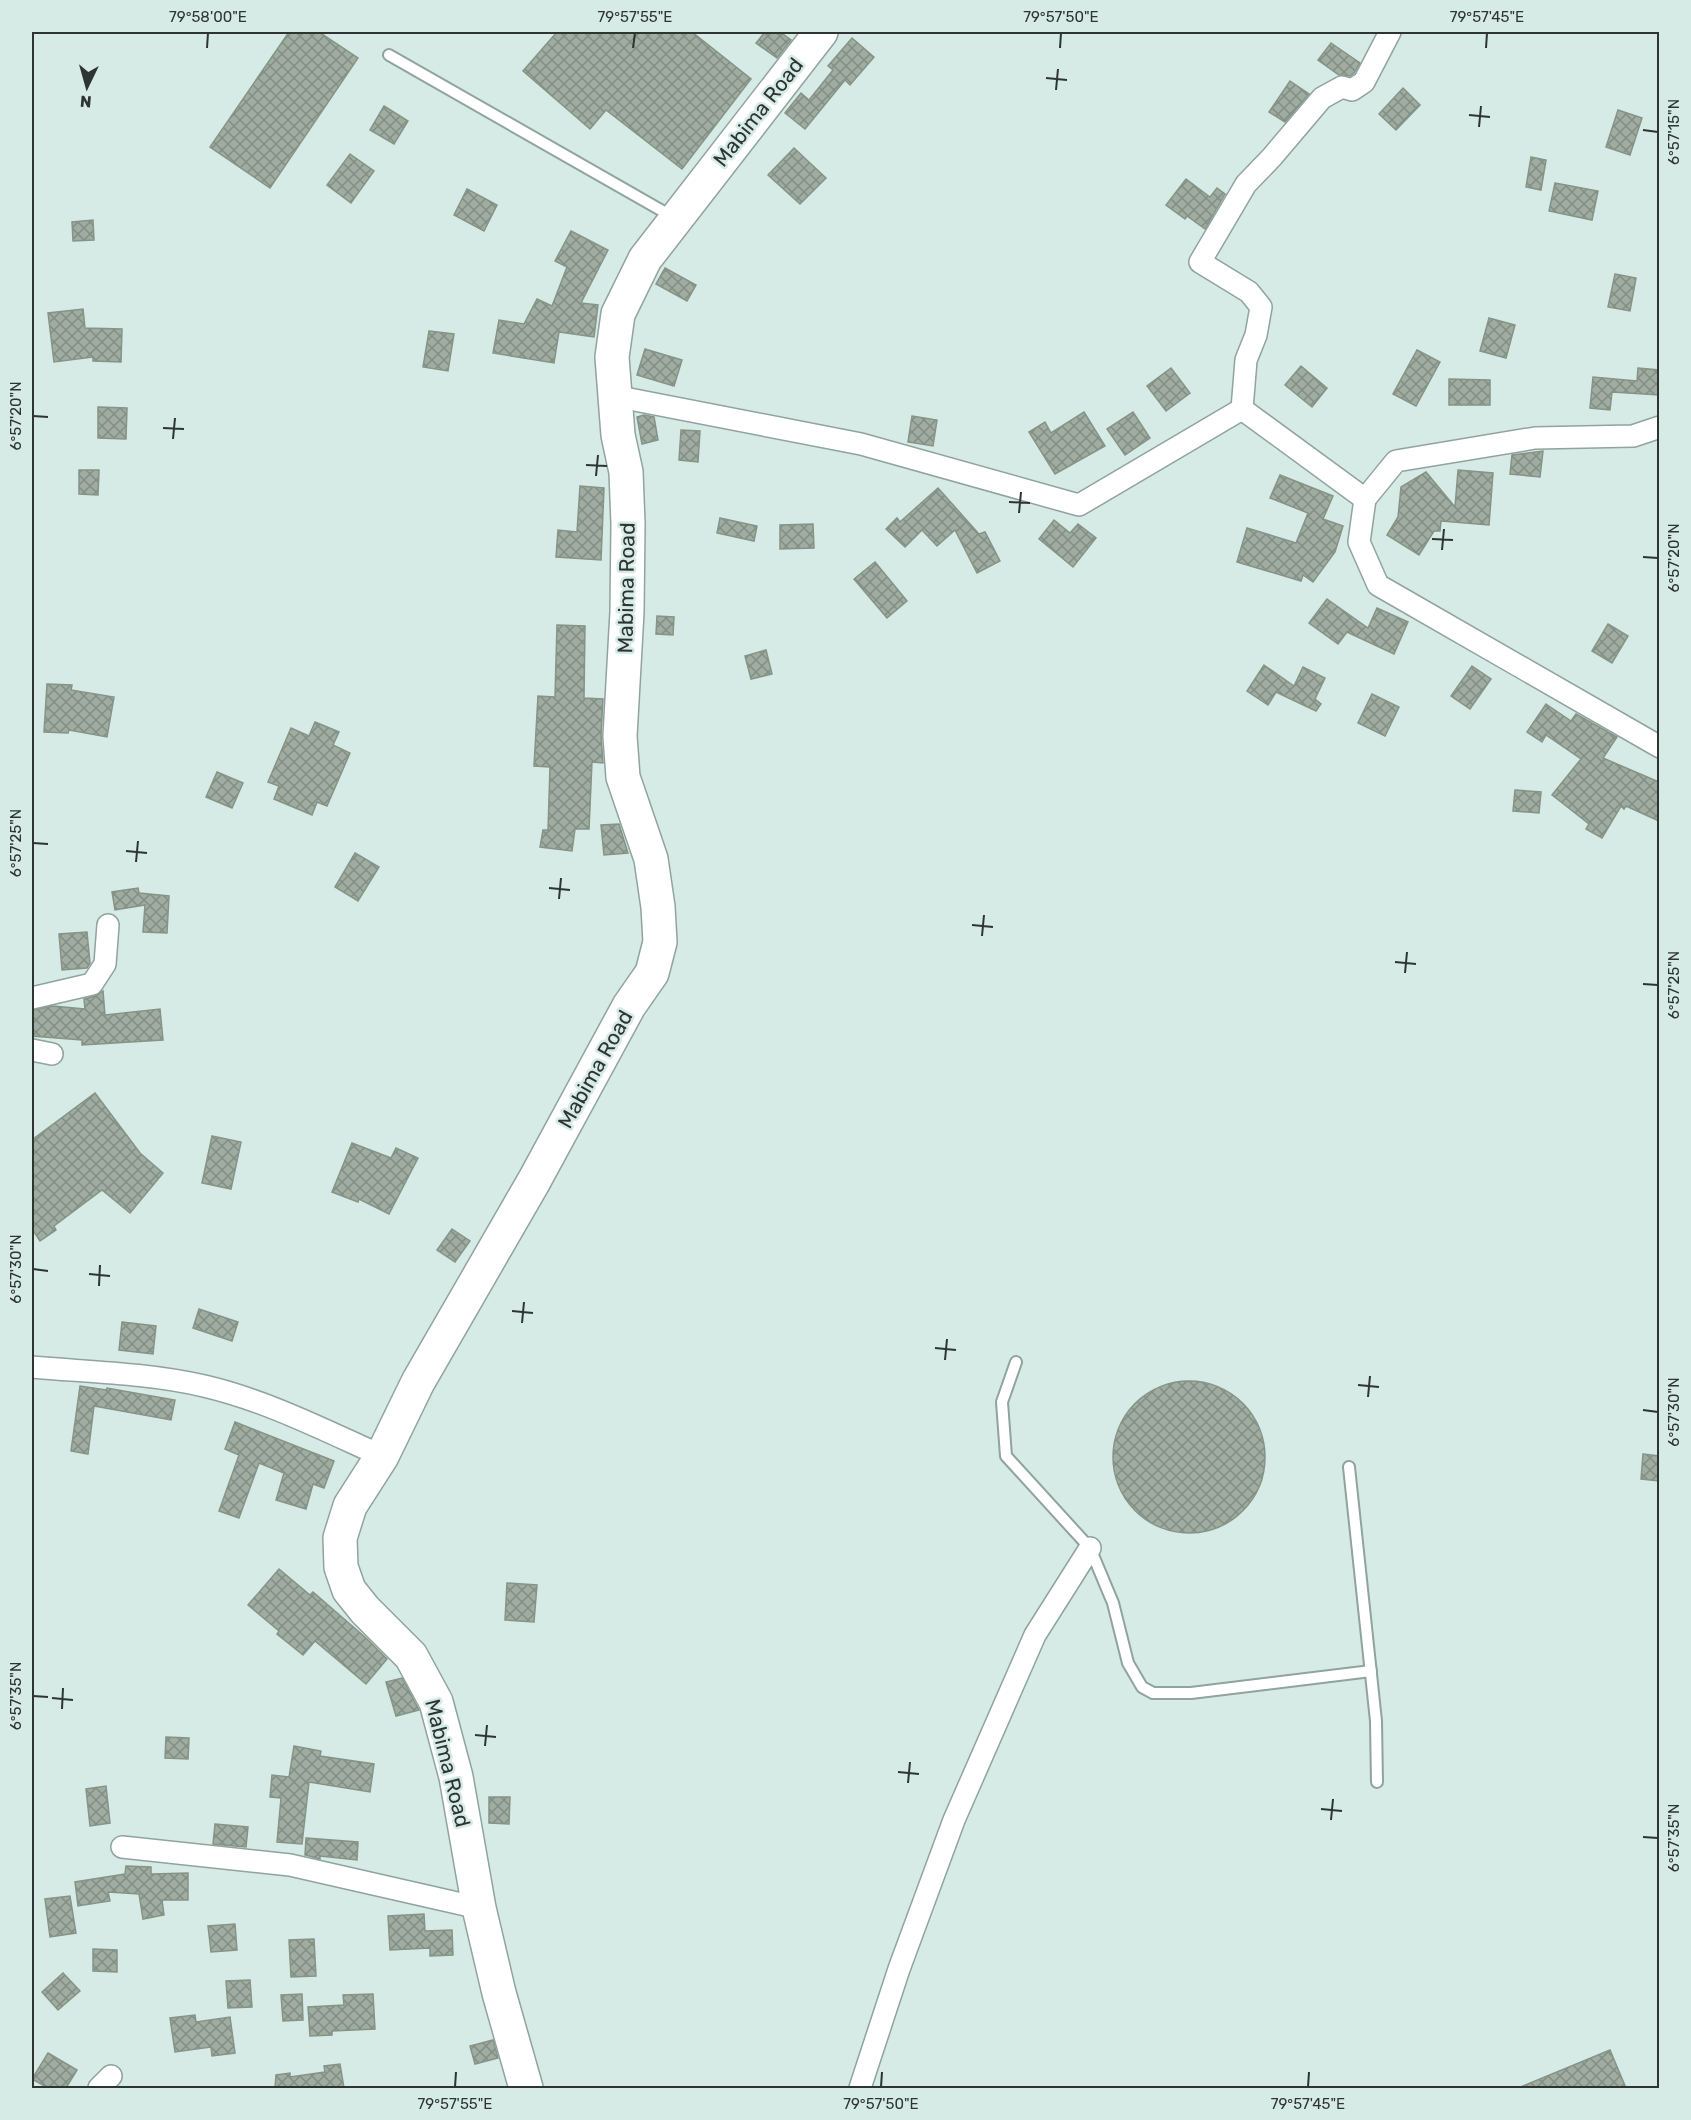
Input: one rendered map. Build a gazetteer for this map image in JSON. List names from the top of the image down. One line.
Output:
{"streets":{"main road":["Mabima Road"]},"north":"bottom","coordinates":["79°58'00\"E","79°57'55\"E","79°57'50\"E","79°57'45\"E","6°57'15\"N","6°57'20\"N","6°57'25\"N","6°57'30\"N","6°57'35\"N"]}
